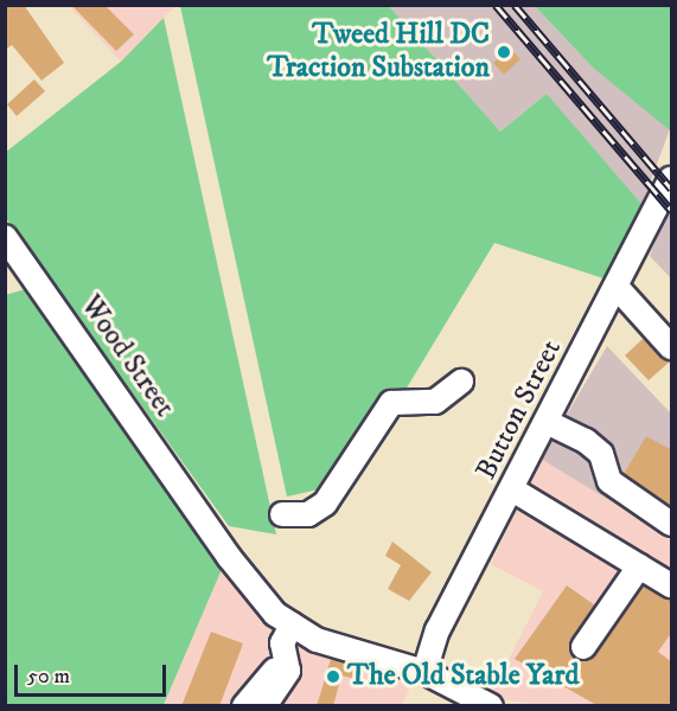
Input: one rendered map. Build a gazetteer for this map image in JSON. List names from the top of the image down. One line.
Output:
{"streets":{"street":["Wood Street","Button Street"]},"crossings":[["Wood Street","Button Street"]],"places":["Tweed Hill DC Traction Substation","The Old Stable Yard"],"scale_bar":"50 m"}
